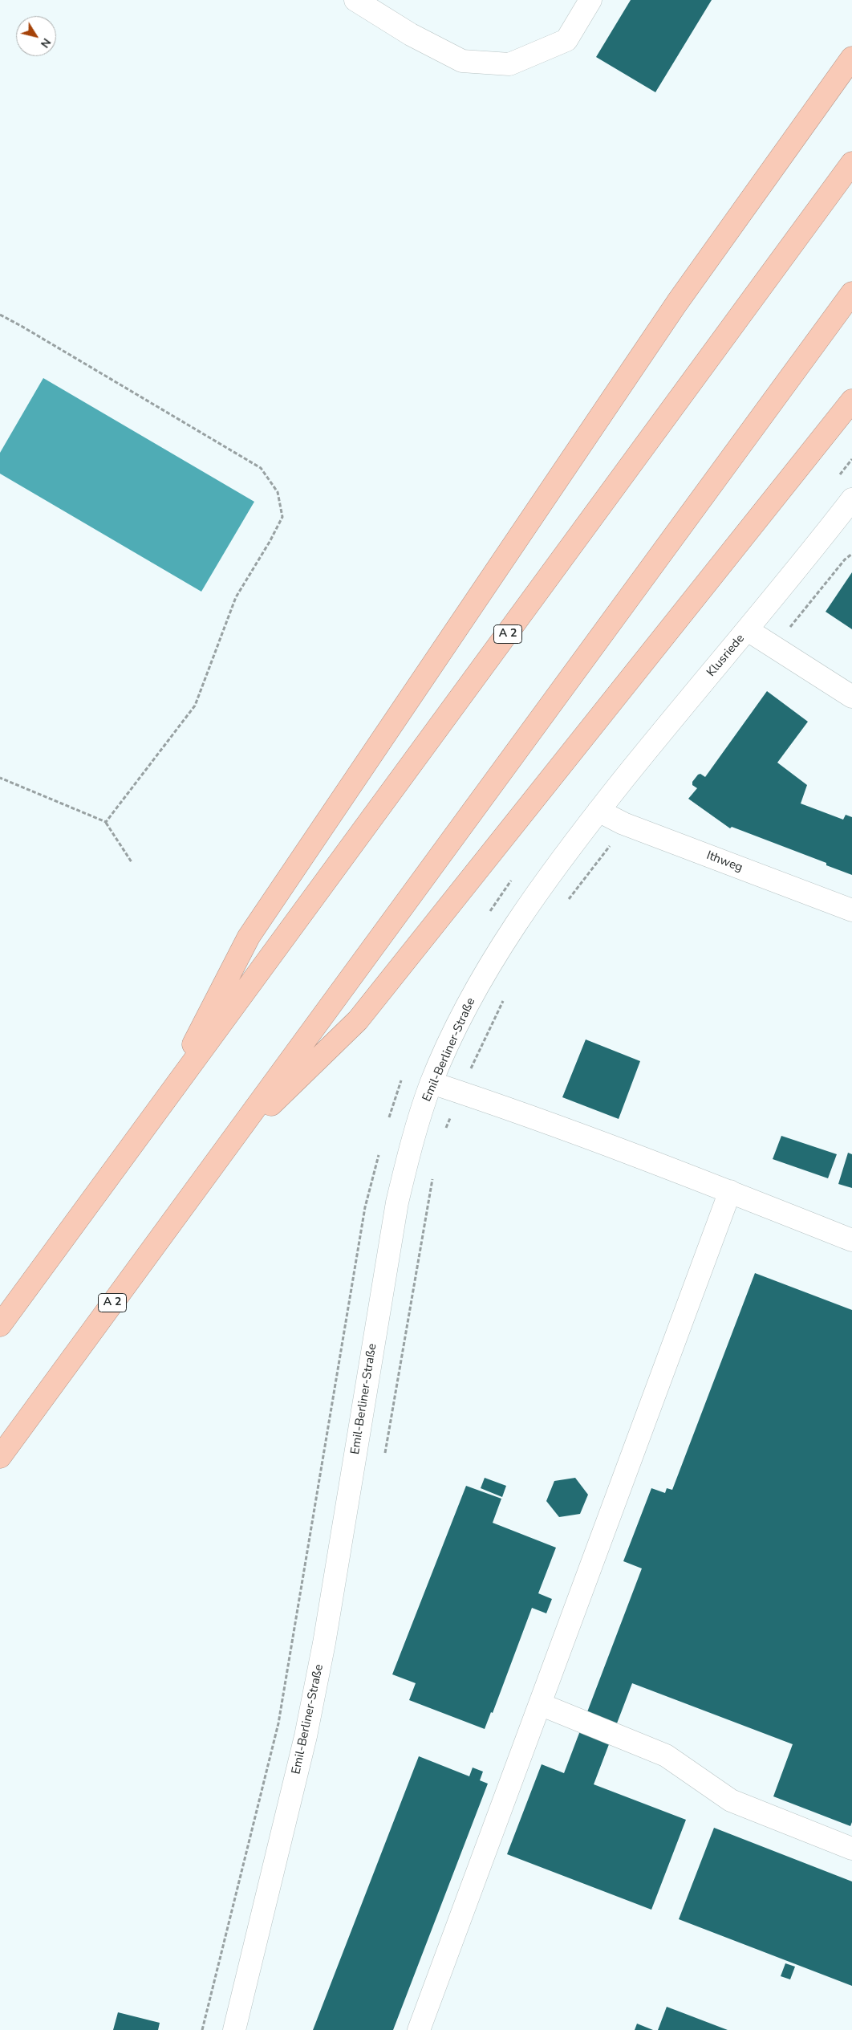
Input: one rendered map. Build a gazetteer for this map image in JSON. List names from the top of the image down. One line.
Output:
{"streets":{"highway":["A 2"],"street":["Klusriede","Ithweg","Emil-Berliner-Straße"]},"crossings":[["Klusriede","Ithweg"],["Klusriede","Emil-Berliner-Straße"],["Ithweg","Emil-Berliner-Straße"]],"north":"bottom right"}
